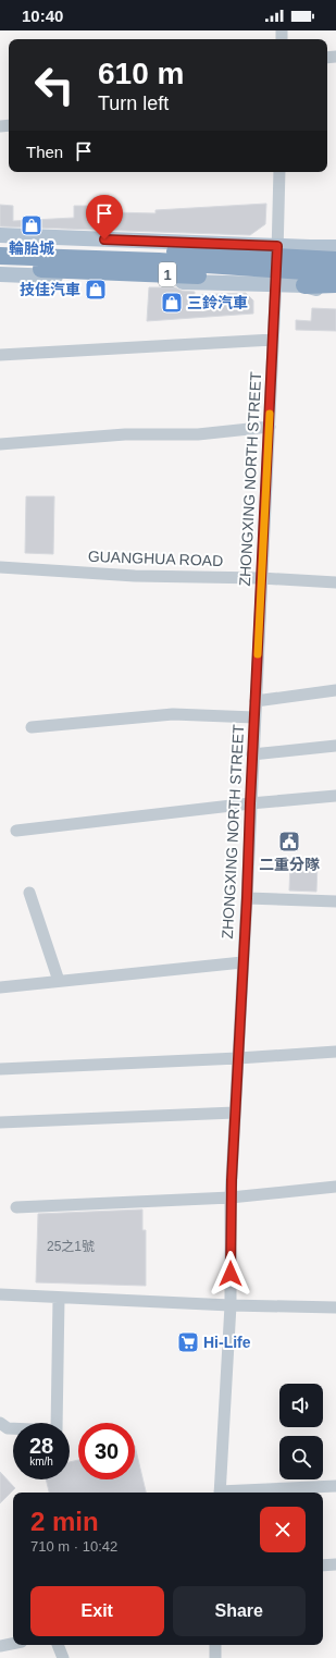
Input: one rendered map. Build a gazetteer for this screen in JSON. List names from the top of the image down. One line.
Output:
{"streets":{"highway":["1"],"street":["ZHONGXING NORTH STREET","GUANGHUA ROAD"]},"crossings":[["1","ZHONGXING NORTH STREET"],["ZHONGXING NORTH STREET","GUANGHUA ROAD"]],"places":{"shop":["輪胎城","技佳汽車","三鈴汽車"],"public building":["二重分隊"],"supermarket":["Hi-Life"]},"house_numbers":["25之1號"],"page":{"status":"10:40","turn":["610 m","Turn left"],"then":"Then","speed":"28 km/h","limit":"30","heading":["2 min","710 m · 10:42"],"buttons":["Exit","Share"]}}
